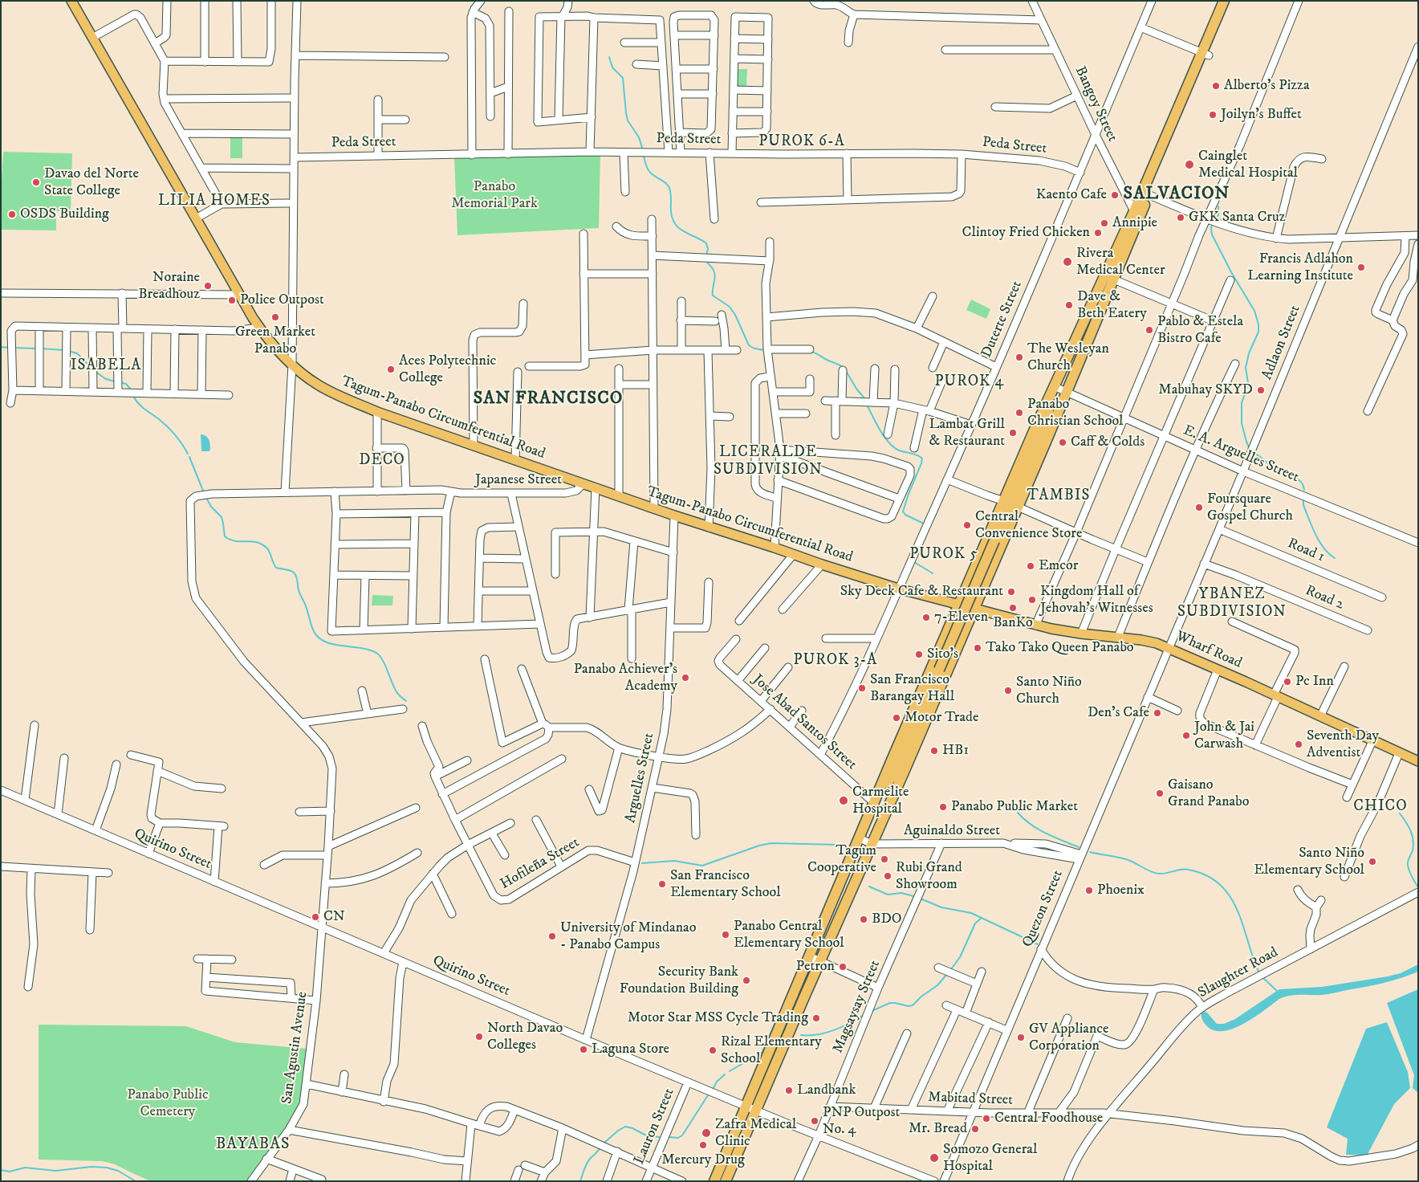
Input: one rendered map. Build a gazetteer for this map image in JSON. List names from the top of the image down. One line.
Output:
{"streets":{"main road":["Tagum-Panabo Circumferential Road","Wharf Road"],"street":["Bangoy Street","Peda Street","Duterte Street","Adlaon Street","E. A. Arguelles Street","Japanese Street","Road 1","Road 2","Jose Abad Santos Street","Arguelles Street","Aguinaldo Street","Quirino Street","Hofileña Street","Quezon Street","Slaughter Road","Magsaysay Street","San Agustin Avenue","Mabitad Street","Lauron Street"]},"crossings":[["Bangoy Street","Duterte Street"],["Peda Street","Duterte Street"],["Duterte Street","Tagum-Panabo Circumferential Road"],["Duterte Street","Jose Abad Santos Street"],["Adlaon Street","E. A. Arguelles Street"],["Adlaon Street","Road 1"],["Adlaon Street","Road 2"],["Adlaon Street","Wharf Road"],["Adlaon Street","Quezon Street"],["Tagum-Panabo Circumferential Road","Japanese Street"],["Tagum-Panabo Circumferential Road","Wharf Road"],["Tagum-Panabo Circumferential Road","Arguelles Street"],["Japanese Street","San Agustin Avenue"],["Wharf Road","Quezon Street"],["Arguelles Street","Quirino Street"],["Arguelles Street","Hofileña Street"],["Aguinaldo Street","Quezon Street"],["Aguinaldo Street","Magsaysay Street"],["Quirino Street","Magsaysay Street"],["Quirino Street","San Agustin Avenue"],["Quirino Street","Lauron Street"],["Quezon Street","Mabitad Street"],["Slaughter Road","Mabitad Street"],["Magsaysay Street","Mabitad Street"]],"districts":["PUROK 6-A","SALVACION","LILIA HOMES","ISABELA","PUROK 4","SAN FRANCISCO","LICERALDE SUBDIVISION","DECO","TAMBIS","PUROK 5","YBANEZ SUBDIVISION","PUROK 3-A","CHICO","BAYABAS"],"parks":["Panabo Memorial Park","Panabo Public Cemetery"],"places":["Alberto's Pizza","Joilyn's Buffet","Cainglet Medical Hospital","Davao del Norte State College","Kaento Cafe","OSDS Building","GKK Santa Cruz","Annipie","Clintoy Fried Chicken","Rivera Medical Center","Francis Adlahon Learning Institute","Noraine Breadhouz","Police Outpost","Dave & Beth Eatery","Green Market Panabo","Pablo & Estela Bistro Cafe","The Wesleyan Church","Aces Polytechnic College","Mabuhay SKYD","Panabo Christian School","Lambat Grill & Restaurant","Caff & Colds","Foursquare Gospel Church","Central Convenience Store","Emcor","Sky Deck Cafe & Restaurant","Kingdom Hall of Jehovah's Witnesses","BanKo","7-Eleven","Tako Tako Queen Panabo","Sito's","Panabo Achiever's Academy","Pc Inn","San Francisco Barangay Hall","Santo Niño Church","Den's Cafe","Motor Trade","John & Jai Carwash","Seventh Day Adventist","HB1","Gaisano Grand Panabo","Carmelite Hospital","Panabo Public Market","Tagum Cooperative","Santo Niño Elementary School","Rubi Grand Showroom","San Francisco Elementary School","Phoenix","CN","BDO","Panabo Central Elementary School","University of Mindanao - Panabo Campus","Petron","Security Bank Foundation Building","Motor Star MSS Cycle Trading","North Davao Colleges","GV Appliance Corporation","Laguna Store","Rizal Elementary School","Landbank","Central Foodhouse","PNP Outpost No. 4","Mr. Bread","Zafra Medical Clinic","Mercury Drug","Somozo General Hospital"]}
